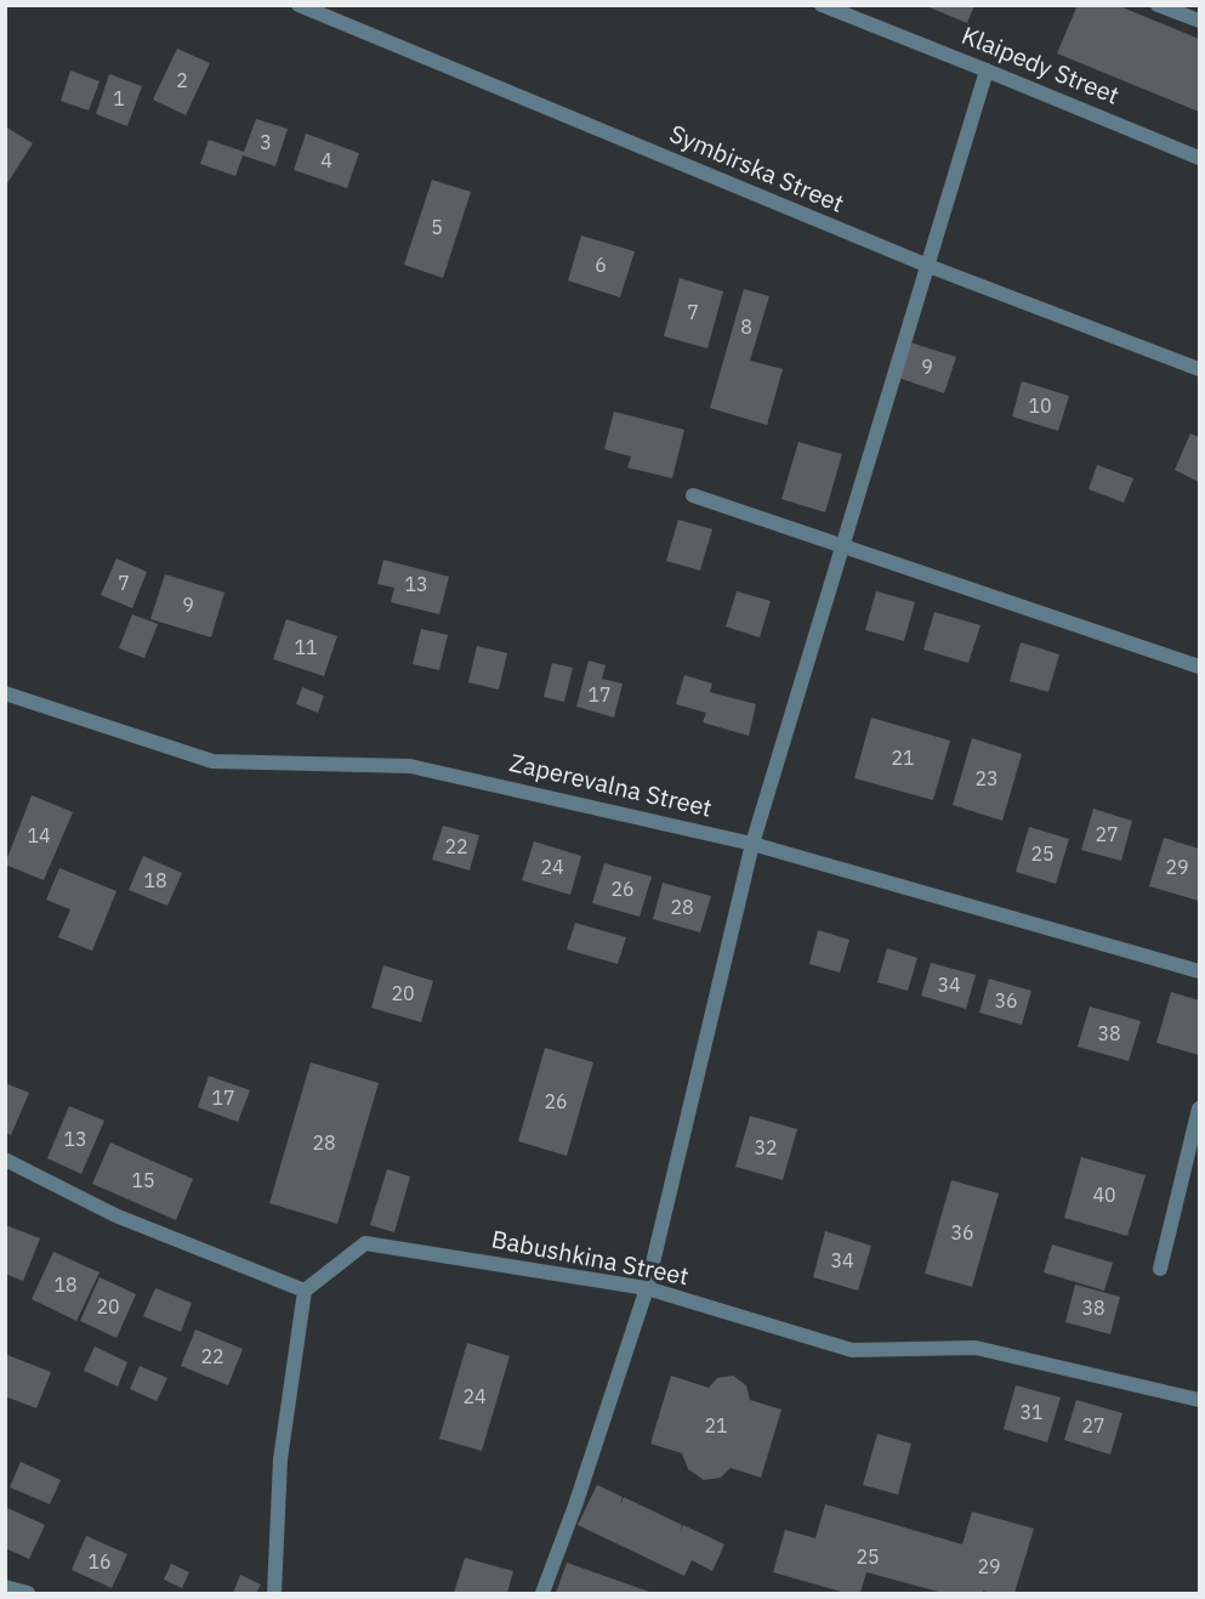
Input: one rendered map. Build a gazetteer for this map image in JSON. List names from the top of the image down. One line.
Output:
{"streets":{"street":["Klaipedy Street","Symbirska Street","Zaperevalna Street","Babushkina Street"]},"house_numbers":["2","1","3","4","5","6","7","8","9","10","7","13","9","11","17","21","23","27","14","22","25","24","29","18","26","28","34","20","36","38","17","26","13","28","32","15","40","36","34","18","20","38","22","24","31","21","27","25","16","29"]}
